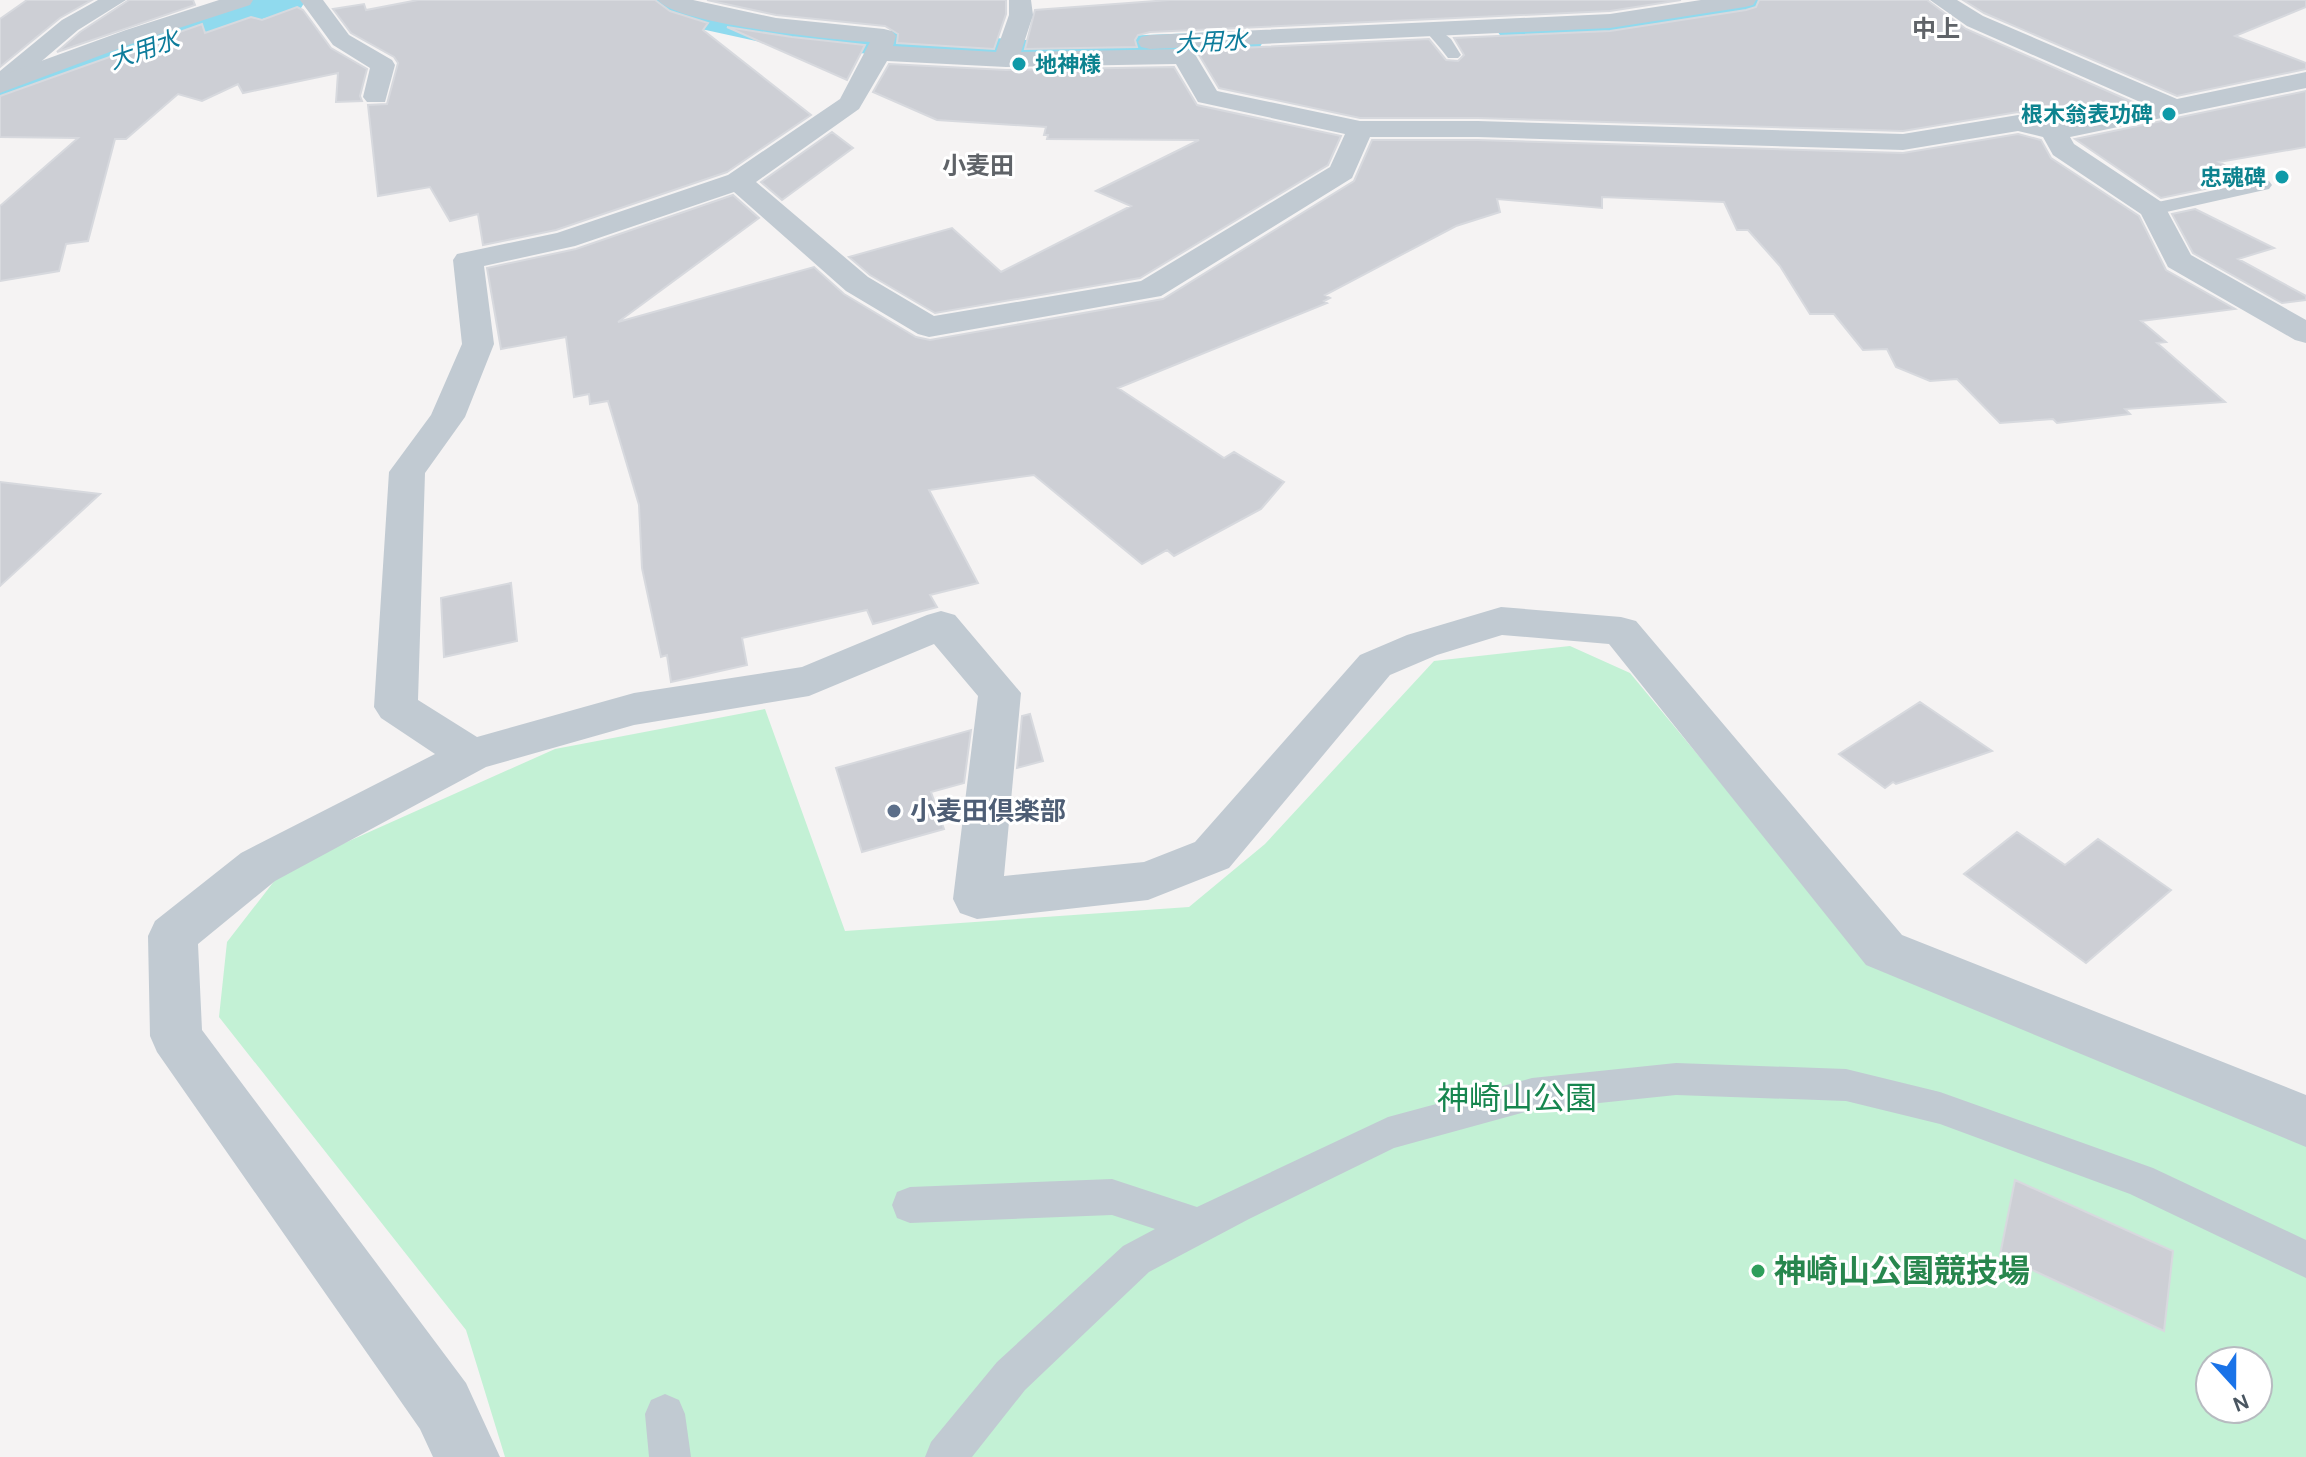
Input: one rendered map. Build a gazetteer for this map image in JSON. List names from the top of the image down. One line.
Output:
{"districts":["中上","小麦田"],"water":["大用水"],"parks":["神崎山公園"],"places":["地神様","根木翁表功碑","忠魂碑","小麦田倶楽部","神崎山公園競技場"],"north":"bottom"}
